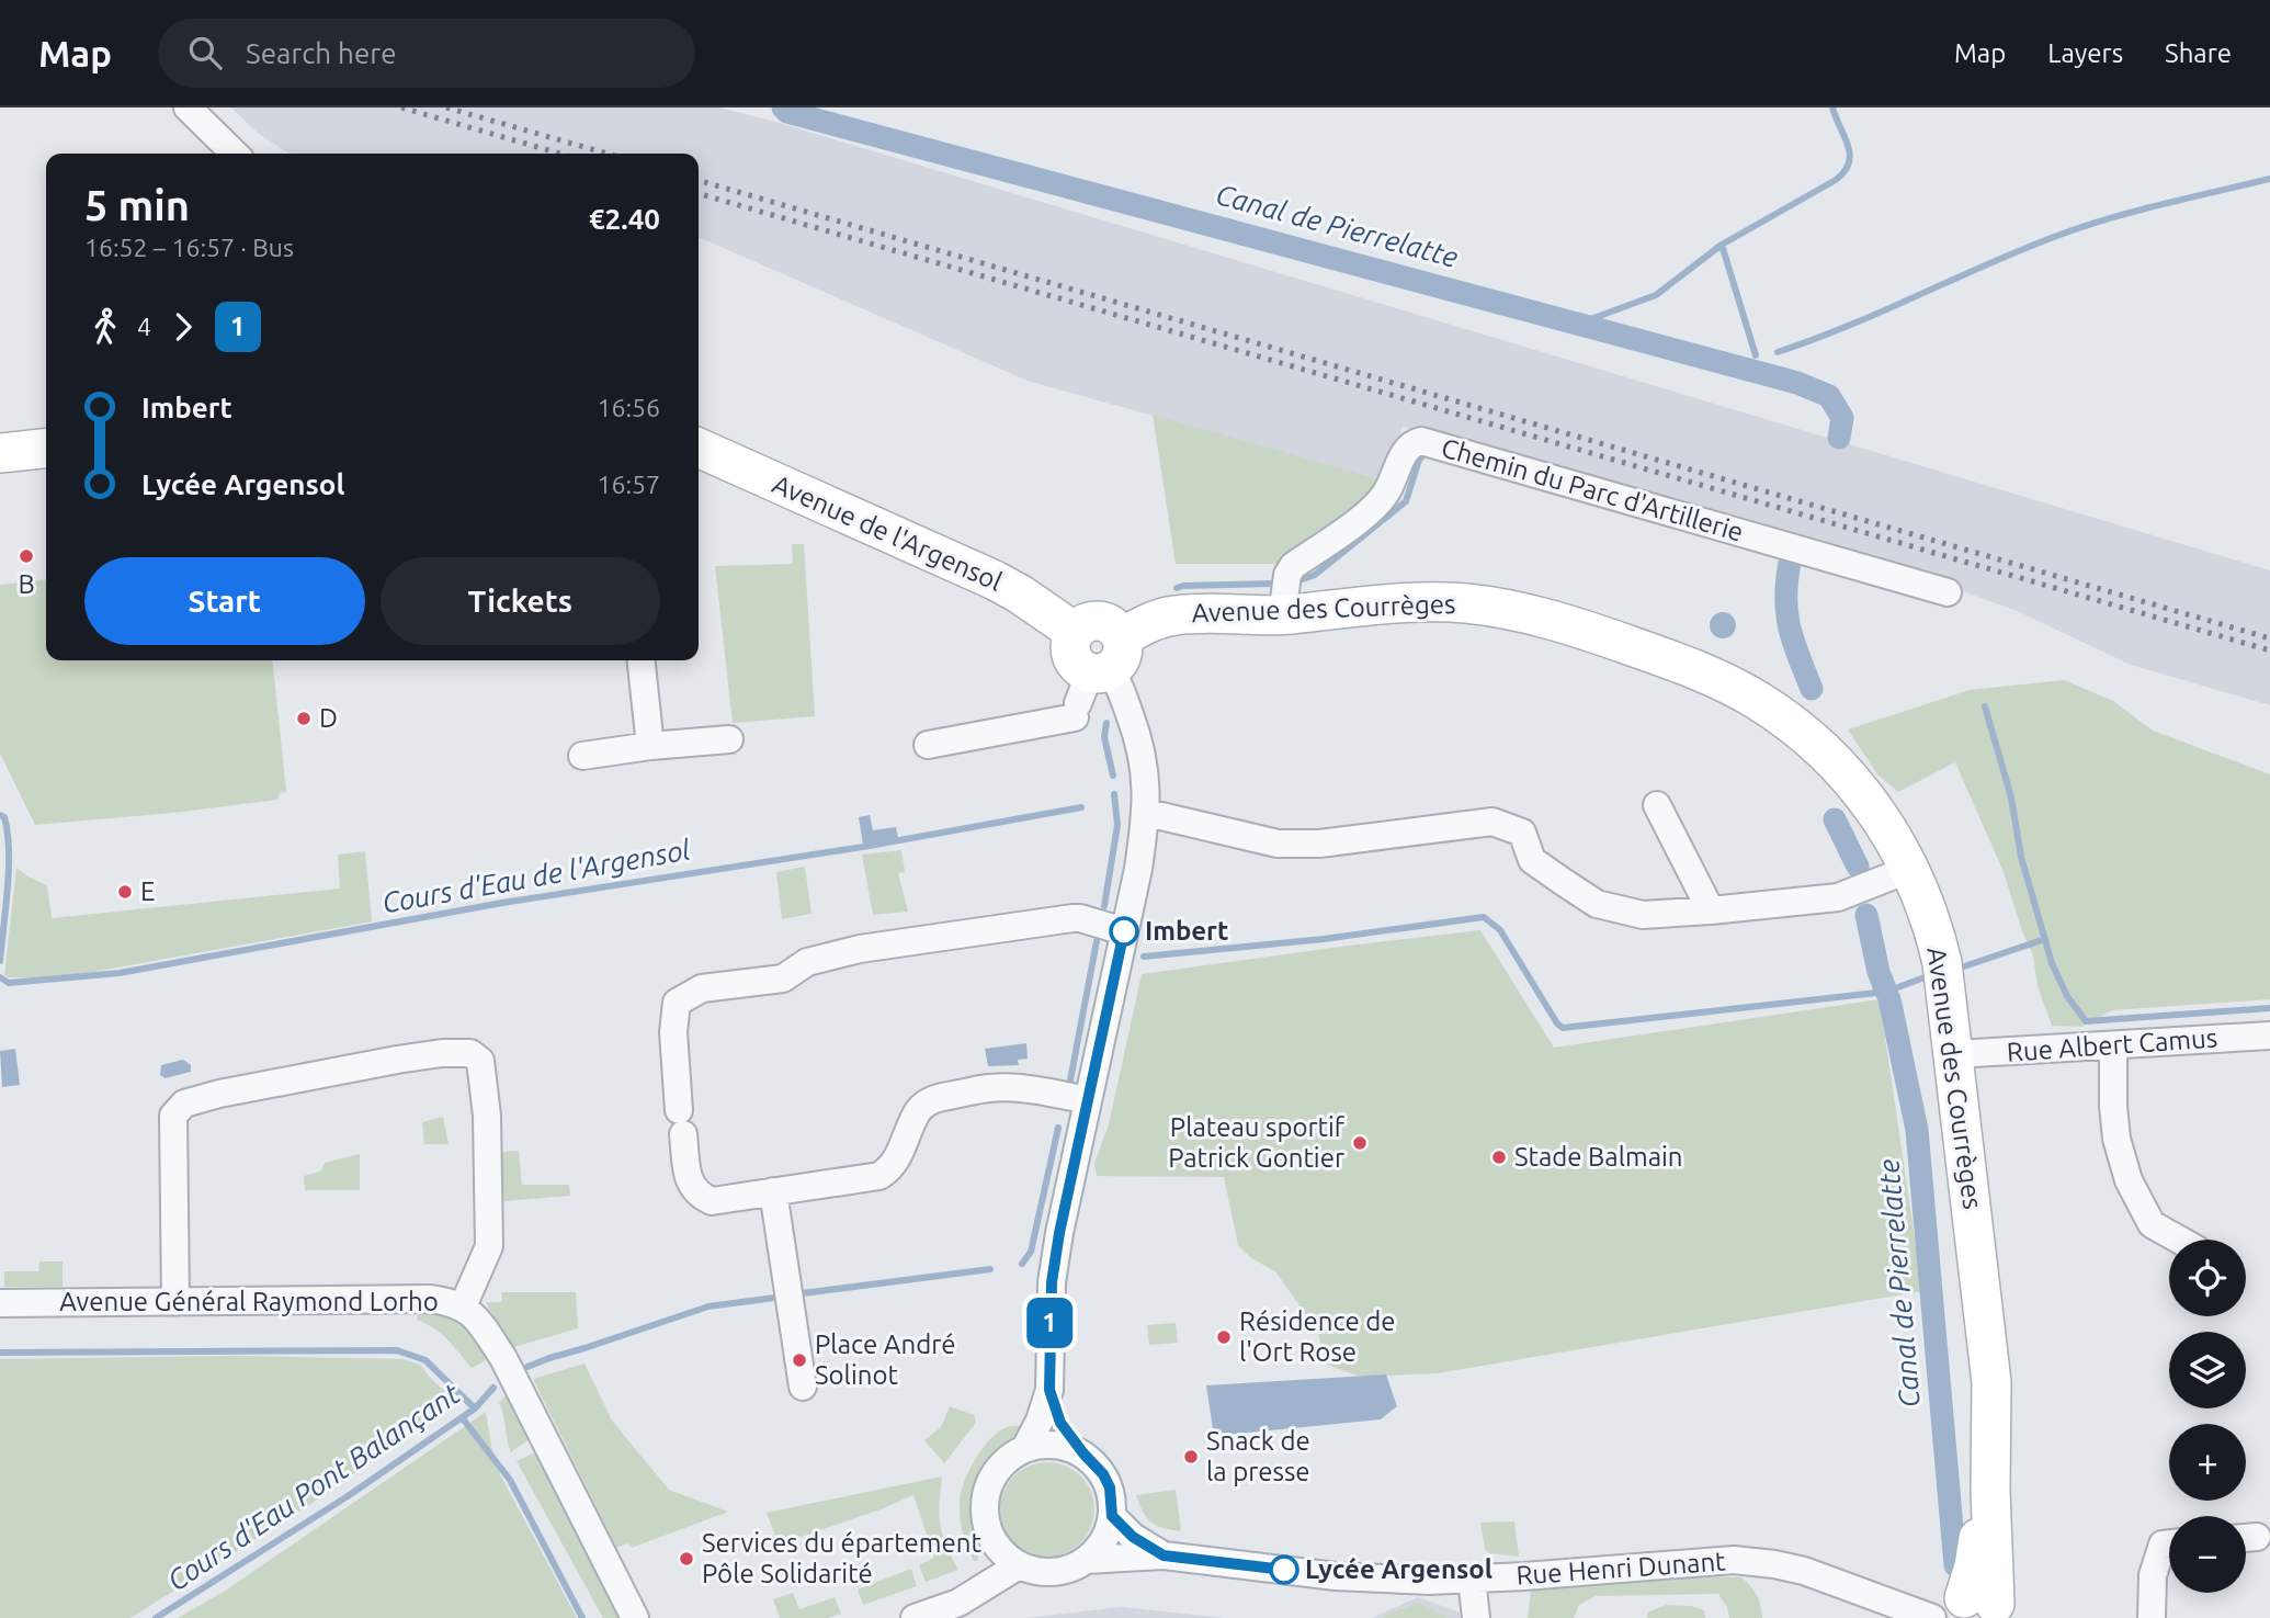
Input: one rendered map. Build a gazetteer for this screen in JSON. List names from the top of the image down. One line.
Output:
{"streets":{"street":["Chemin du Parc d'Artillerie","Avenue de l'Argensol","Avenue des Courrèges","Rue Albert Camus","Avenue Général Raymond Lorho","Rue Henri Dunant"]},"crossings":[["Chemin du Parc d'Artillerie","Avenue des Courrèges"],["Avenue de l'Argensol","Avenue des Courrèges"],["Avenue des Courrèges","Rue Albert Camus"],["Avenue des Courrèges","Rue Henri Dunant"]],"water":["Canal de Pierrelatte","Cours d'Eau de l'Argensol","Cours d'Eau Pont Balançant"],"places":["B","D","E","Imbert","Plateau sportif Patrick Gontier","Stade Balmain","Résidence de l'Ort Rose","Place André Solinot","Snack de la presse","Services du épartement Pôle Solidarité","Lycée Argensol"],"lines":["bus line 1"],"page":{"header":"Map","search":"Search here","nav":["Map","Layers","Share"],"on_map":"1","heading":["5 min","16:52 – 16:57 · Bus","€2.40"],"legs":["4","1"],"list":[{"name":"Imbert","value":"16:56"},{"name":"Lycée Argensol","value":"16:57"}],"buttons":["Start","Tickets"],"map_buttons":["+","−"]}}
